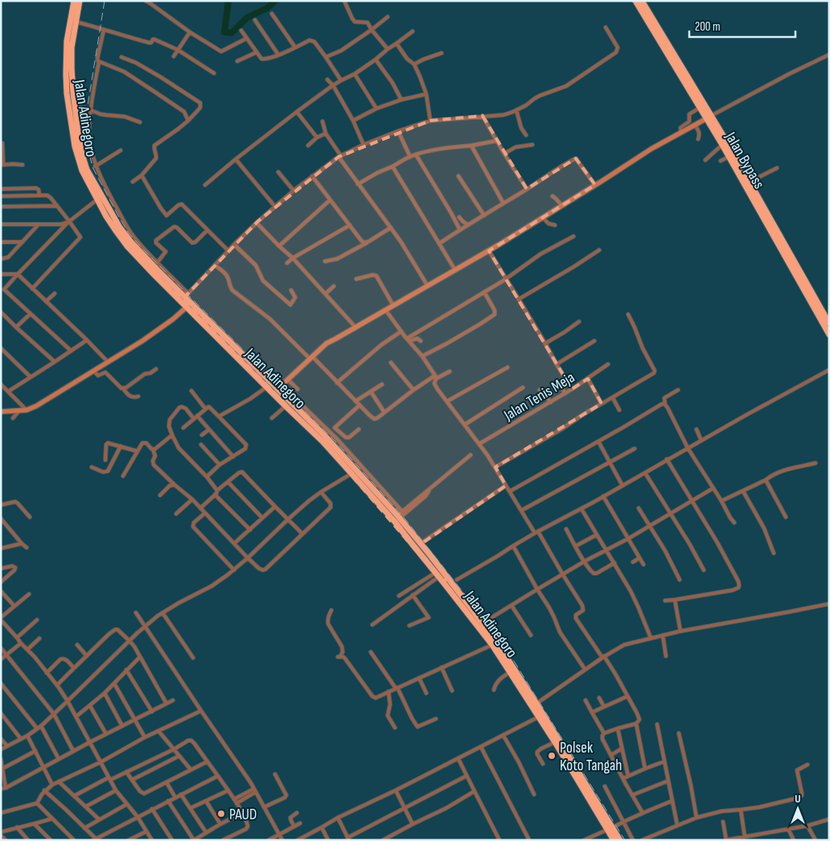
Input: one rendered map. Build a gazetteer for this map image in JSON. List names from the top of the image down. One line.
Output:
{"streets":{"highway":["Jalan Adinegoro","Jalan Bypass"],"street":["Jalan Tenis Meja"]},"places":["Polsek Koto Tangah","PAUD"],"scale_bar":"200 m","north":"top"}
